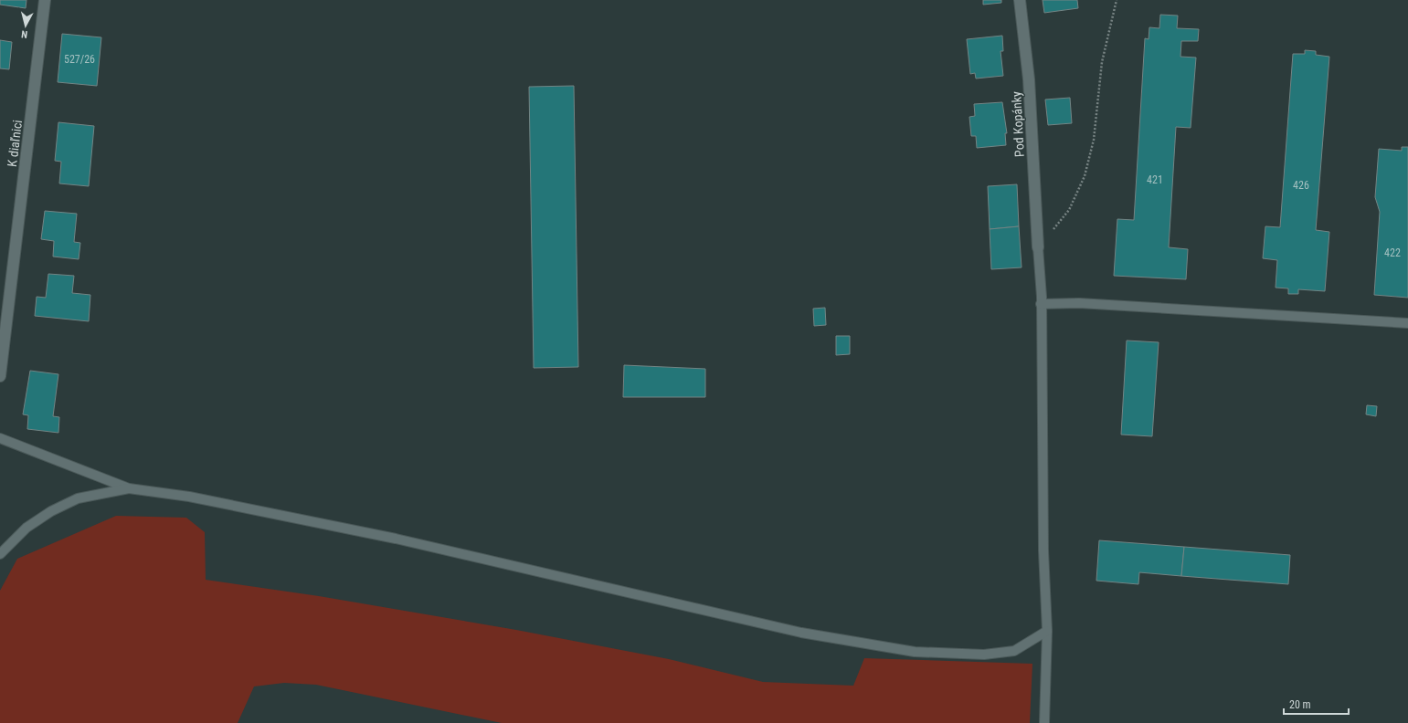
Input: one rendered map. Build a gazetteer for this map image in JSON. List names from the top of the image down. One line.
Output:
{"streets":{"street":["Pod Kopánky","K diaľnici"]},"house_numbers":["527/26","421","426","422"],"scale_bar":"20 m","north":"bottom"}
